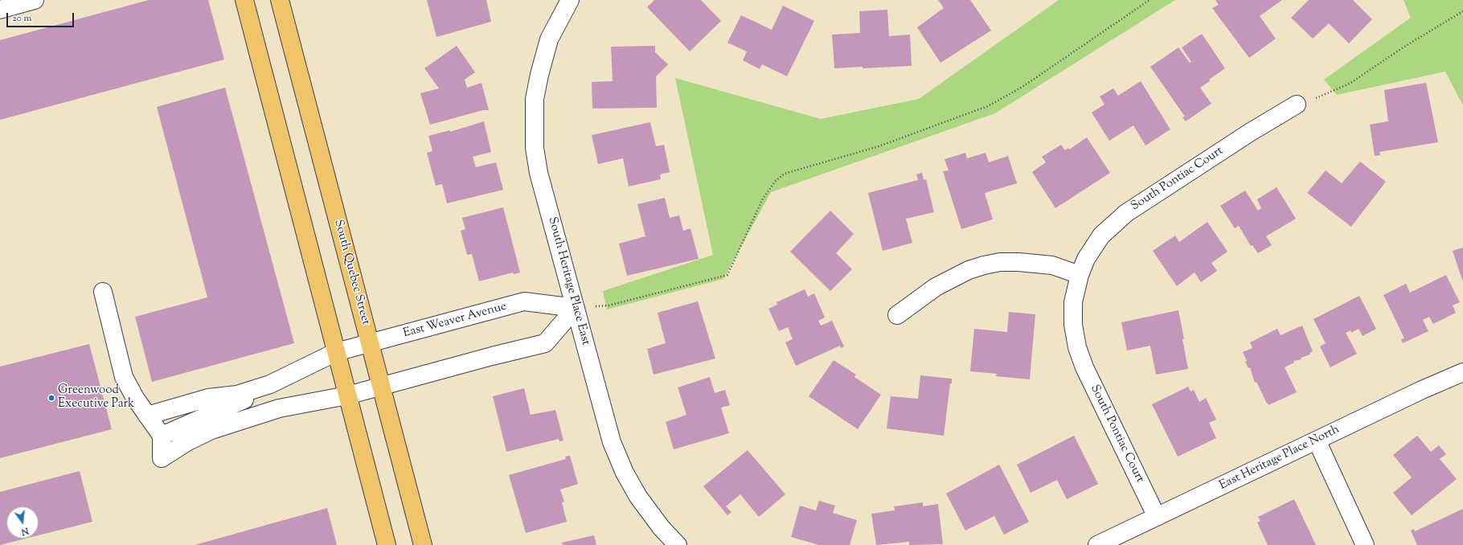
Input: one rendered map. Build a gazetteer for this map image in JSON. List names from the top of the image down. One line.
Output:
{"streets":{"main road":["South Quebec Street"],"street":["South Pontiac Court","South Heritage Place East","East Weaver Avenue","East Heritage Place North"]},"crossings":[["South Pontiac Court","East Heritage Place North"],["South Quebec Street","East Weaver Avenue"],["South Heritage Place East","East Weaver Avenue"]],"places":["Greenwood Executive Park"],"scale_bar":"20 m","north":"bottom"}
